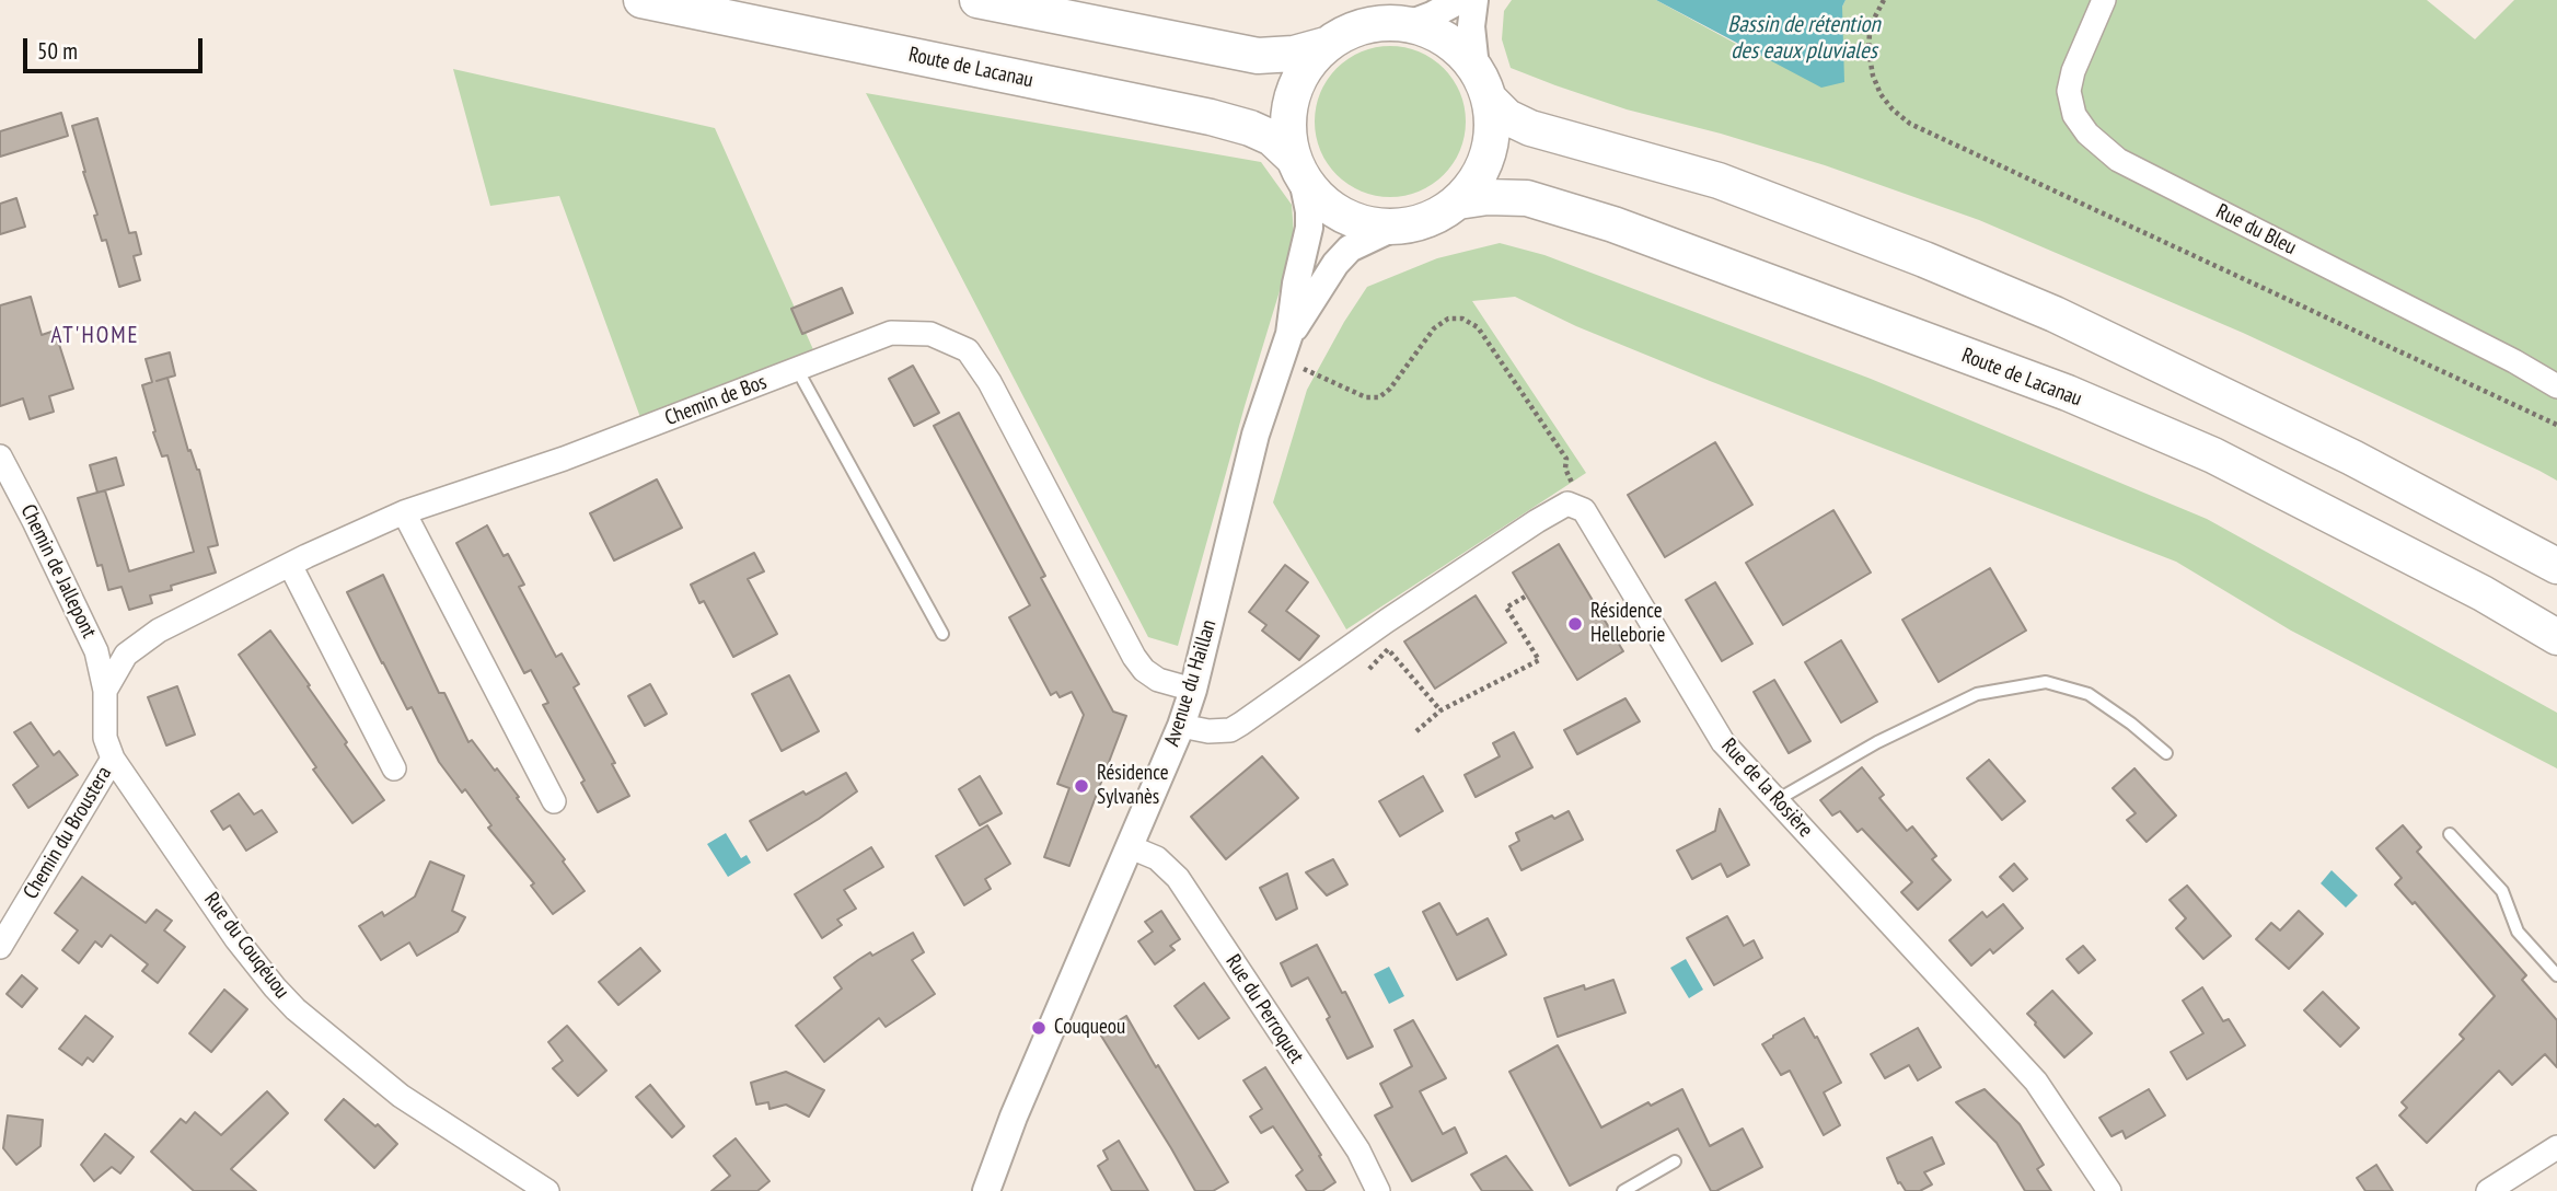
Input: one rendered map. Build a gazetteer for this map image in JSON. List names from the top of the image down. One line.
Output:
{"streets":{"main road":["Route de Lacanau"],"street":["Rue du Bleu","Chemin de Bos","Chemin de Jallepont","Avenue du Haillan","Rue de la Rosière","Chemin du Broustera","Rue du Couqéuou","Rue du Perroquet"]},"crossings":[["Route de Lacanau","Avenue du Haillan"],["Chemin de Bos","Chemin de Jallepont"],["Chemin de Bos","Avenue du Haillan"],["Chemin de Bos","Rue du Couqéuou"],["Chemin de Jallepont","Rue du Couqéuou"],["Avenue du Haillan","Rue du Perroquet"],["Chemin du Broustera","Rue du Couqéuou"]],"districts":["AT'HOME"],"water":["Bassin de rétention des eaux pluviales"],"places":["Résidence Helleborie","Résidence Sylvanès","Couqueou"],"scale_bar":"50 m"}
